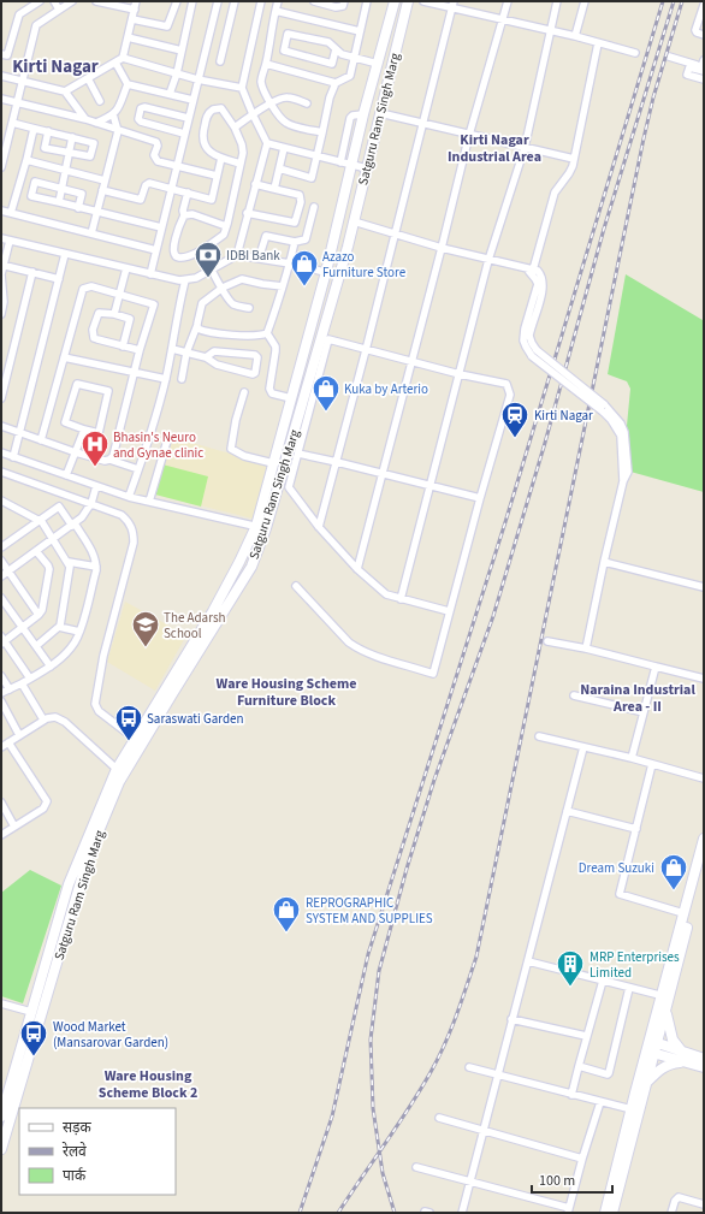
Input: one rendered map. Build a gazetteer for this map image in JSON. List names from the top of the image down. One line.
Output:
{"streets":{"main road":["Satguru Ram Singh Marg"]},"districts":["Kirti Nagar","Kirti Nagar Industrial Area","Ware Housing Scheme Furniture Block","Naraina Industrial Area - II","Ware Housing Scheme Block 2"],"places":{"bank":["IDBI Bank"],"shop":["Azazo Furniture Store","Kuka by Arterio","Dream Suzuki","REPROGRAPHIC SYSTEM AND SUPPLIES"],"station":["Kirti Nagar"],"hospital":["Bhasin's Neuro and Gynae clinic"],"school or university":["The Adarsh School"],"bus stop":["Saraswati Garden","Wood Market (Mansarovar Garden)"],"building":["MRP Enterprises Limited"]},"legend":["सड़क","रेलवे","पार्क"],"scale_bar":"100 m"}
